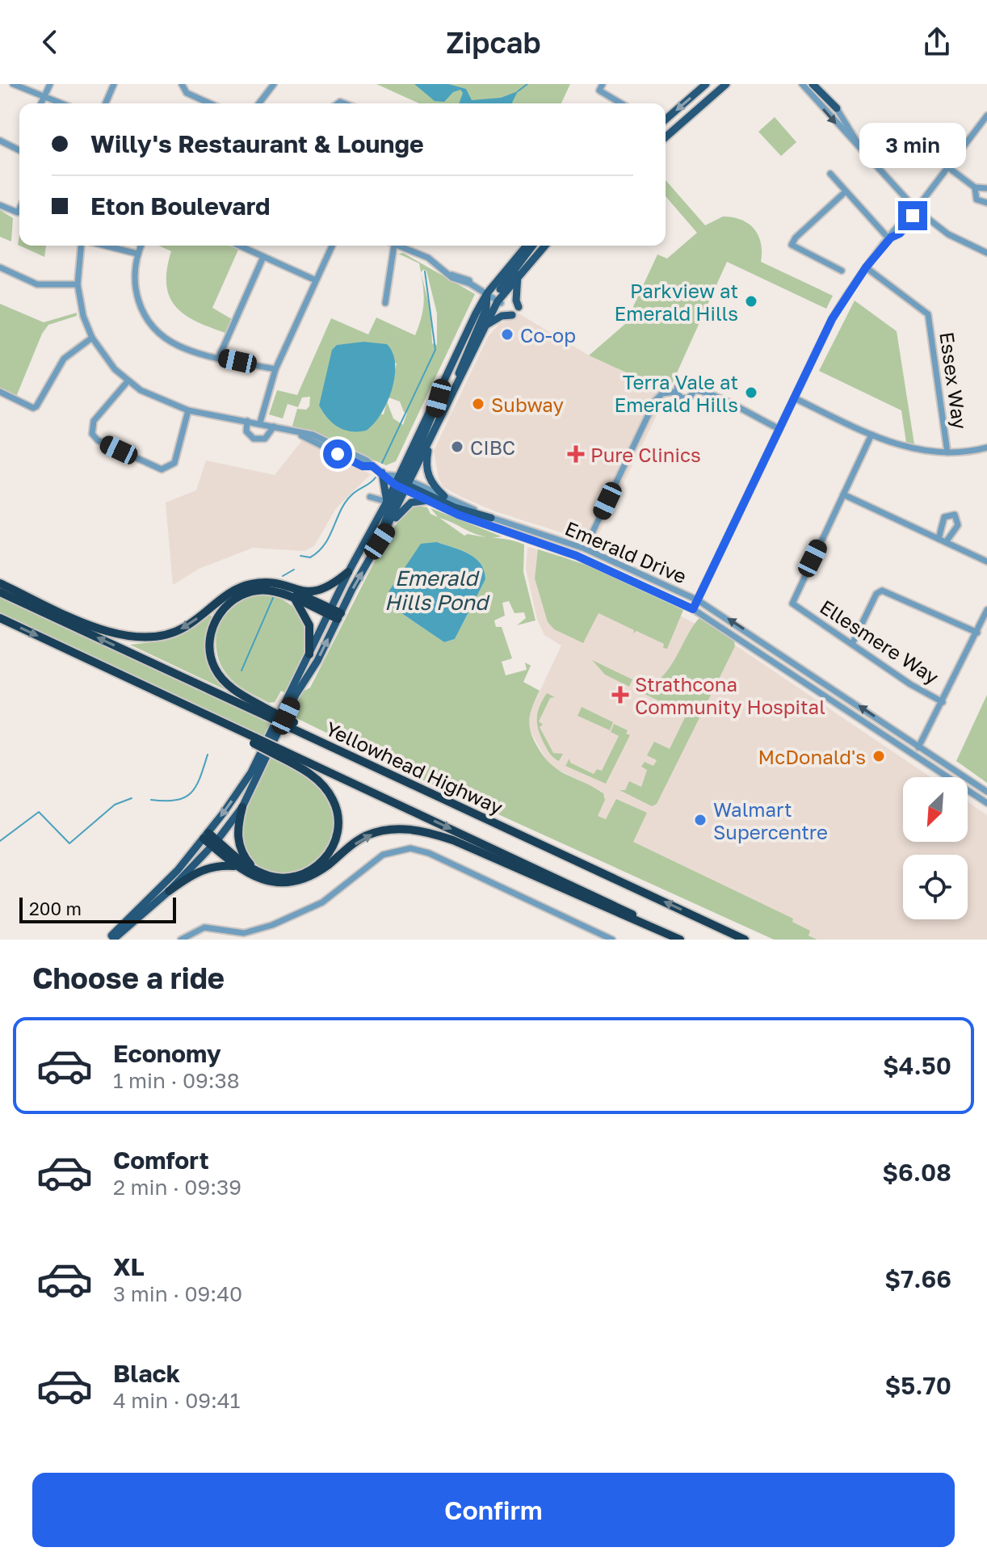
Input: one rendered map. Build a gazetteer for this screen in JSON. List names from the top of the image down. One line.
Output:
{"streets":{"highway":["Yellowhead Highway"],"street":["Essex Way","Emerald Drive","Ellesmere Way"]},"water":["Emerald Hills Pond"],"places":{"other":["Parkview at Emerald Hills","Co-op","Terra Vale at Emerald Hills","Subway","CIBC","McDonald's","Walmart Supercentre"],"health":["Pure Clinics","Strathcona Community Hospital"]},"scale_bar":"200 m","north":"bottom left","page":{"header":"Zipcab","banner":["Willy's Restaurant & Lounge","Eton Boulevard"],"bubble":"3 min","scale":"200 m","heading":"Choose a ride","list":[{"name":"Economy","note":"1 min · 09:38","value":"$4.50"},{"name":"Comfort","note":"2 min · 09:39","value":"$6.08"},{"name":"XL","note":"3 min · 09:40","value":"$7.66"},{"name":"Black","note":"4 min · 09:41","value":"$5.70"}],"buttons":"Confirm"}}
